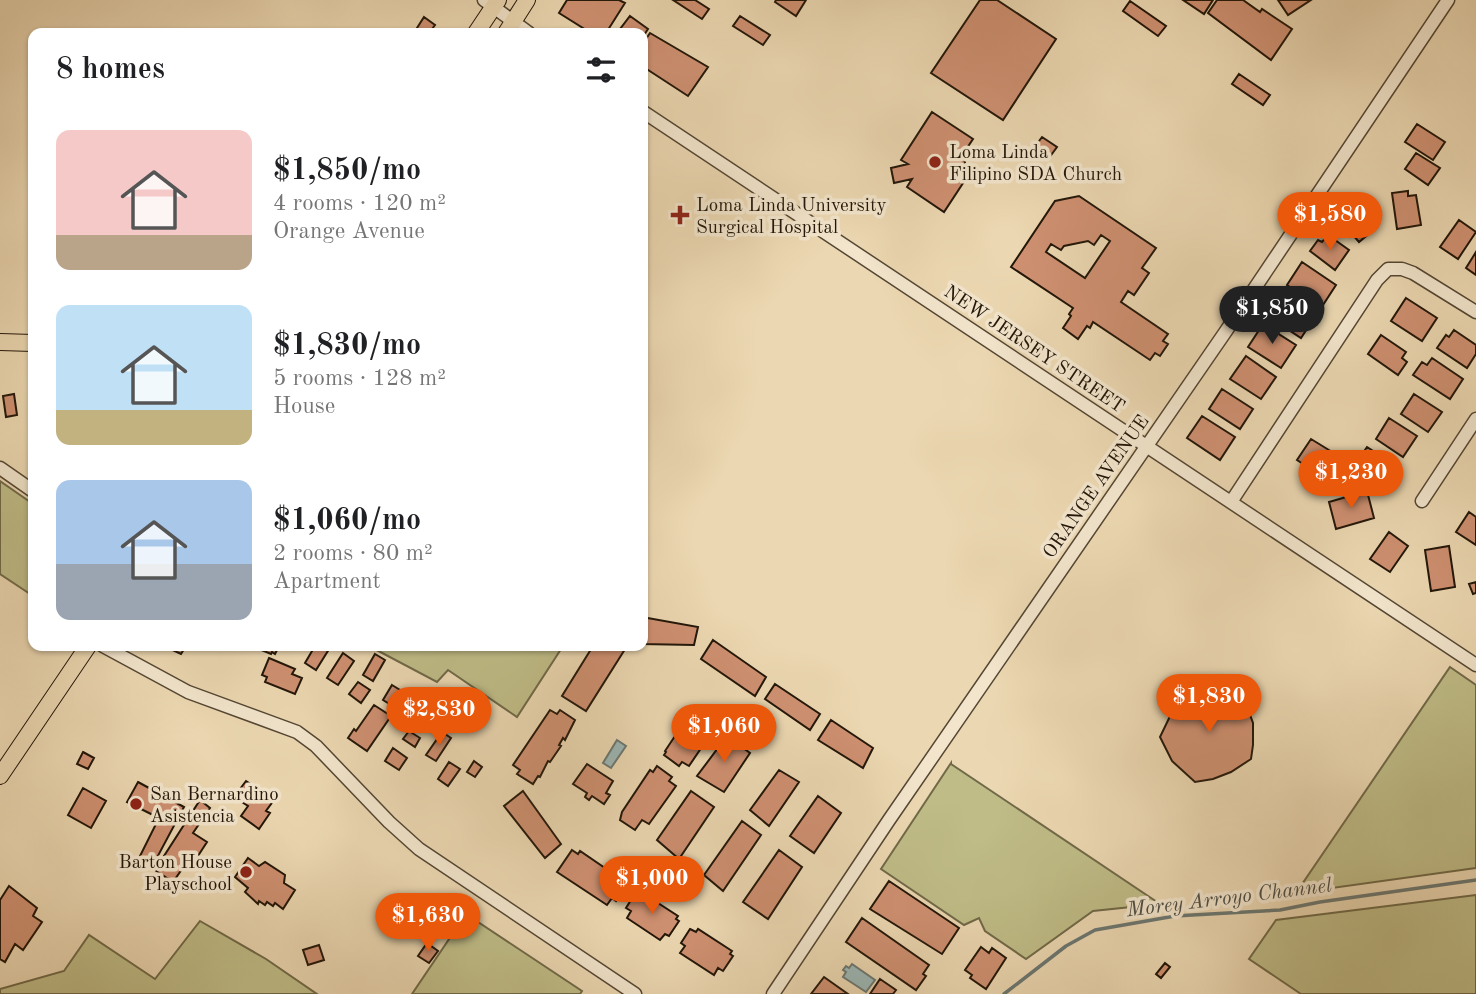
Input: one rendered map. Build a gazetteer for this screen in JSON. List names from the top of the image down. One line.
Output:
{"streets":{"street":["NEW JERSEY STREET","ORANGE AVENUE"]},"crossings":[["NEW JERSEY STREET","ORANGE AVENUE"]],"water":["Morey Arroyo Channel"],"places":{"other":["Loma Linda Filipino SDA Church","San Bernardino Asistencia","Barton House Playschool"],"health":["Loma Linda University Surgical Hospital"]},"page":{"heading":"8 homes","list":[{"name":"$1,850/mo","note":"4 rooms · 120 m² · Orange Avenue"},{"name":"$1,830/mo","note":"5 rooms · 128 m² · House"},{"name":"$1,060/mo","note":"2 rooms · 80 m² · Apartment"}],"price":["$1,580","$1,850","$1,230","$1,830","$2,830","$1,060","$1,000","$1,630"]}}
